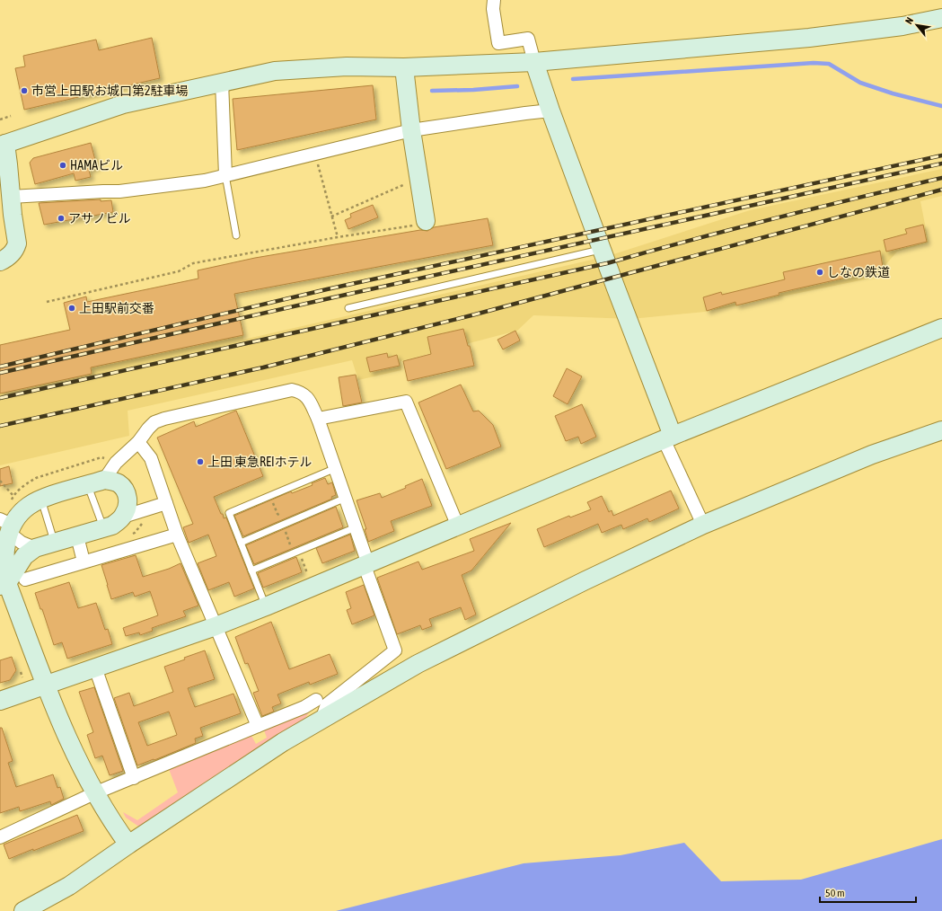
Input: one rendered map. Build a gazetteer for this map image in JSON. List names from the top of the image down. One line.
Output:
{"places":["市営上田駅お城口第2駐車場","HAMAビル","アサノビル","しなの鉄道","上田駅前交番","上田 東急REIホテル"],"scale_bar":"50 m","north":"top left"}
